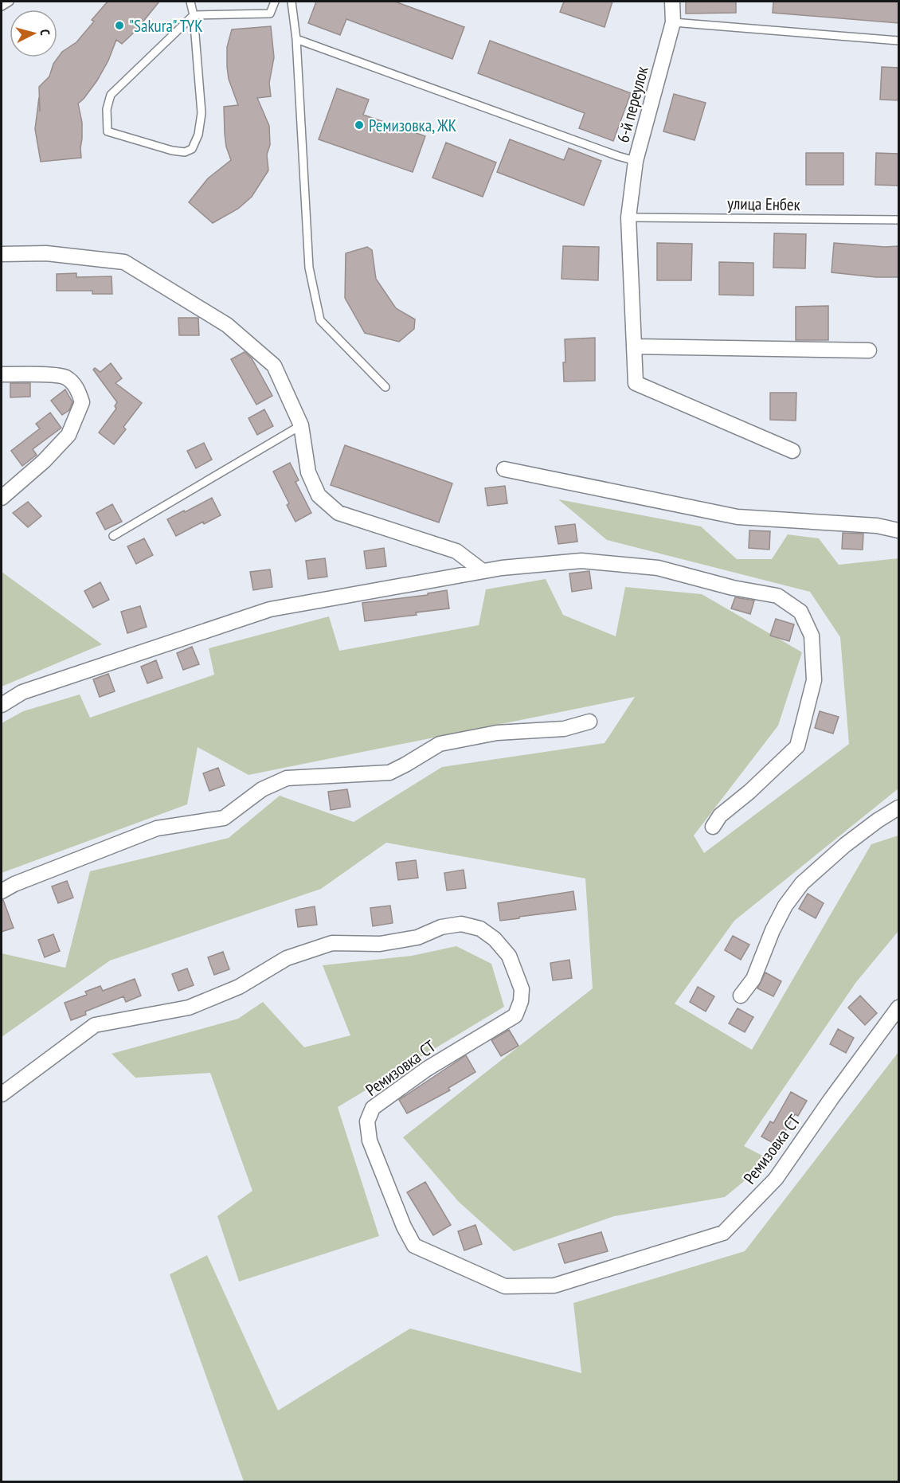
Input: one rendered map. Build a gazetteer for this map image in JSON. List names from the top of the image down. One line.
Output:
{"streets":{"street":["6-й переулок","Ремизовка СТ"],"lane":["улица Енбек"]},"crossings":[["6-й переулок","улица Енбек"]],"places":["\"Sakura\" ТҮК","Ремизовка, ЖК"],"north":"right"}
